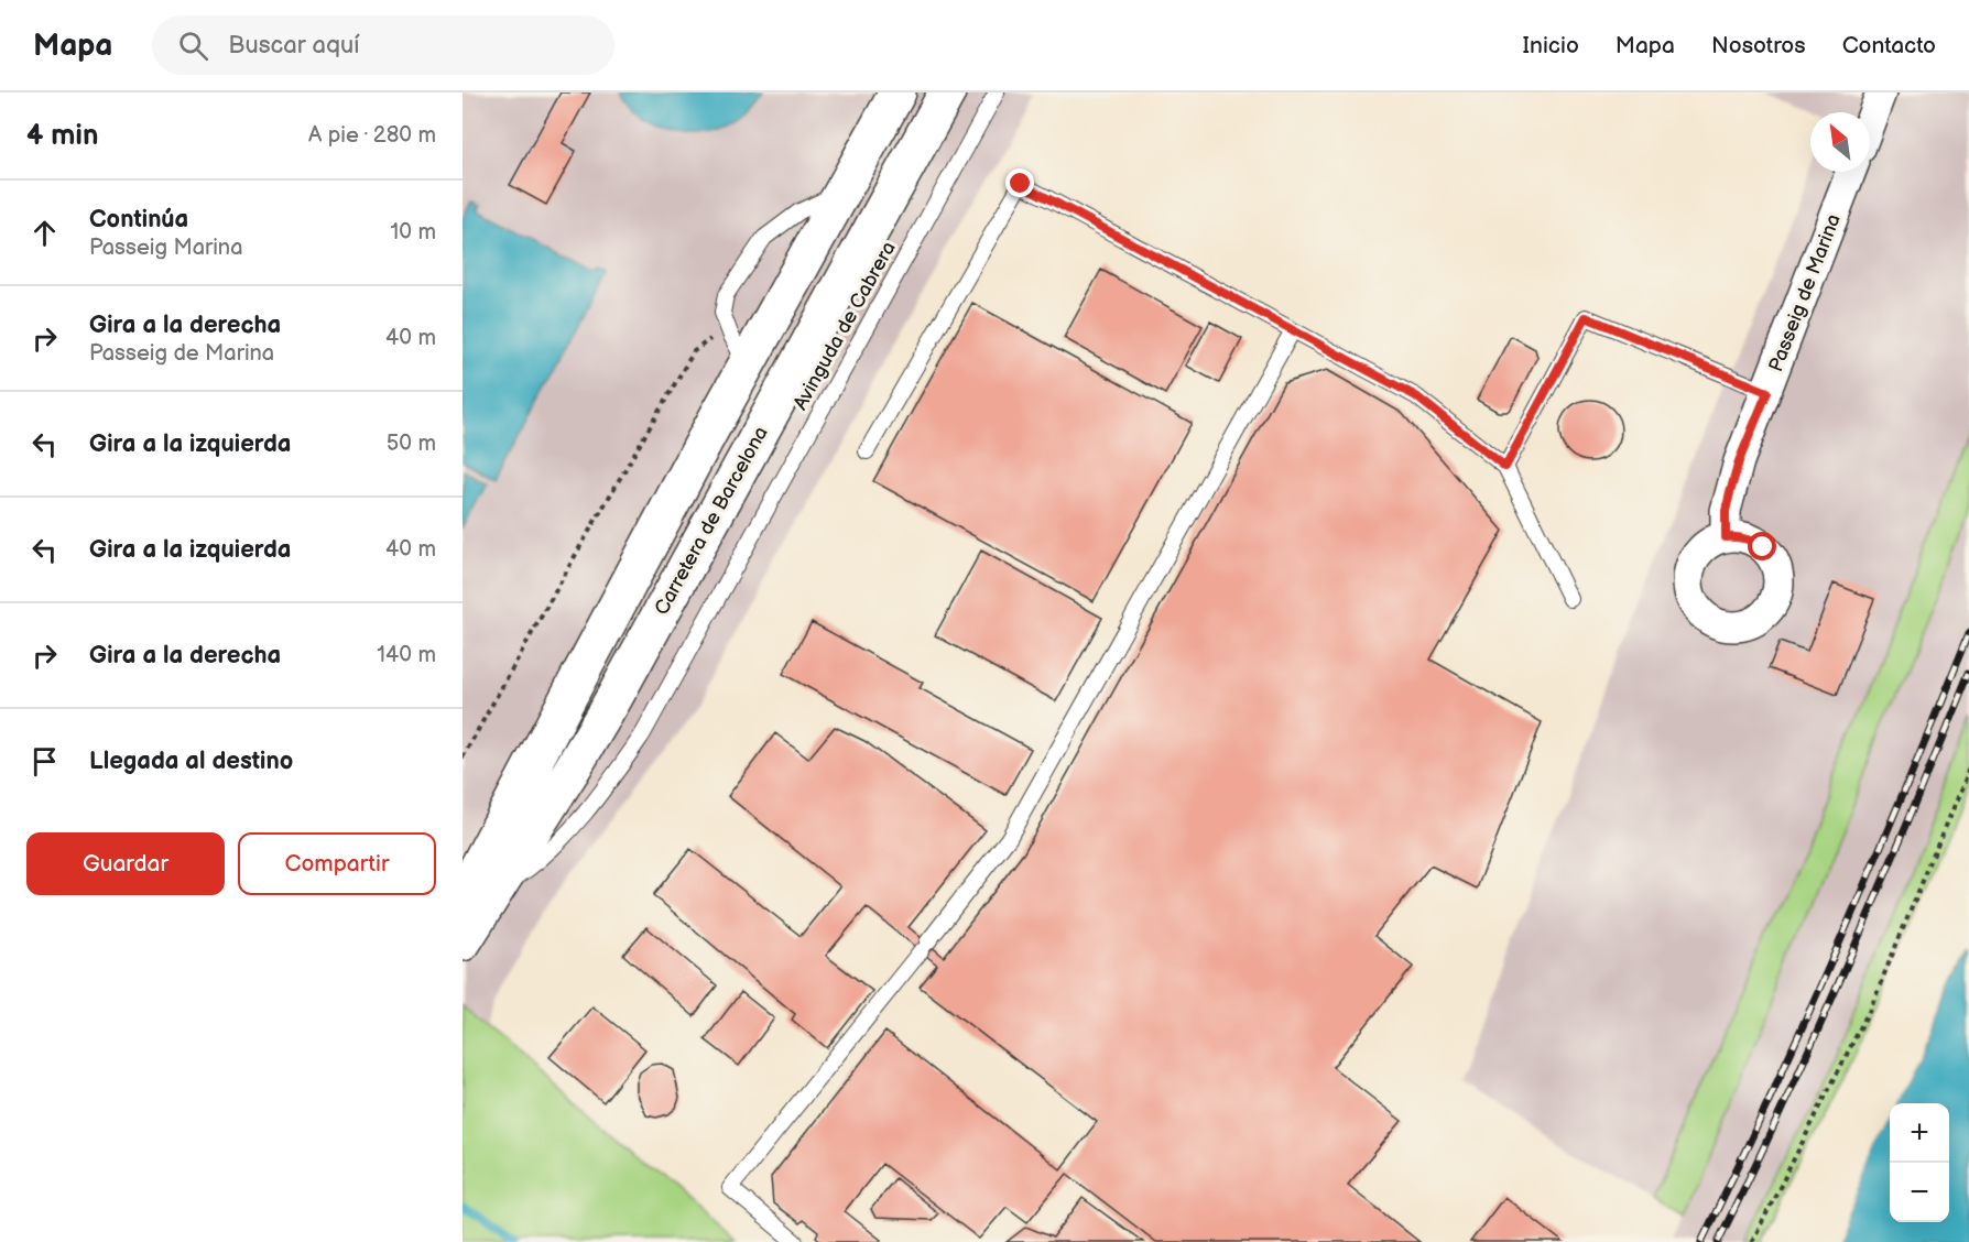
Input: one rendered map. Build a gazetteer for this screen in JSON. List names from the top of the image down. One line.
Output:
{"streets":{"main road":["Carretera de Barcelona"],"street":["Passeig de Marina"],"lane":["Avinguda de Cabrera"]},"crossings":[["Avinguda de Cabrera","Carretera de Barcelona"]],"north":"top left","page":{"header":"Mapa","search":"Buscar aquí","nav":["Inicio","Mapa","Nosotros","Contacto"],"heading":["4 min","A pie · 280 m"],"list":[["Continúa","Passeig Marina","10 m"],["Gira a la derecha","Passeig de Marina","40 m"],["Gira a la izquierda","50 m"],["Gira a la izquierda","40 m"],["Gira a la derecha","140 m"],"Llegada al destino"],"buttons":["Guardar","Compartir"],"map_buttons":["+","−"]}}
